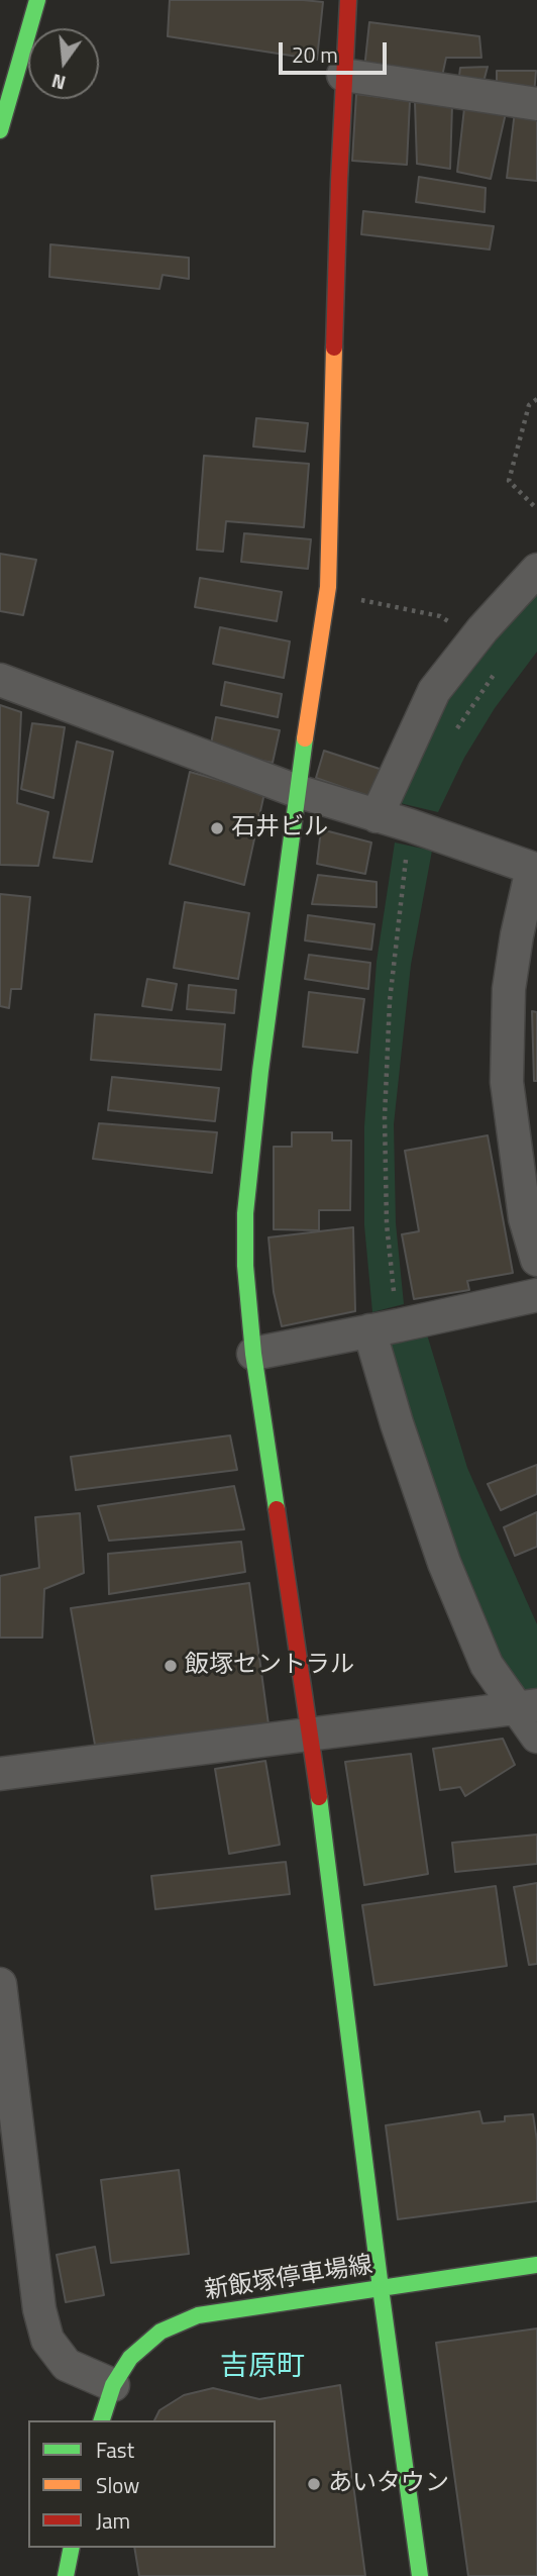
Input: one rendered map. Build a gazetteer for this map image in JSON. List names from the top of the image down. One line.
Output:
{"streets":{"main road":["新飯塚停車場線"]},"districts":["吉原町"],"places":["石井ビル","飯塚セントラル","あいタウン"],"legend":["Fast","Slow","Jam"],"scale_bar":"20 m","north":"bottom"}
